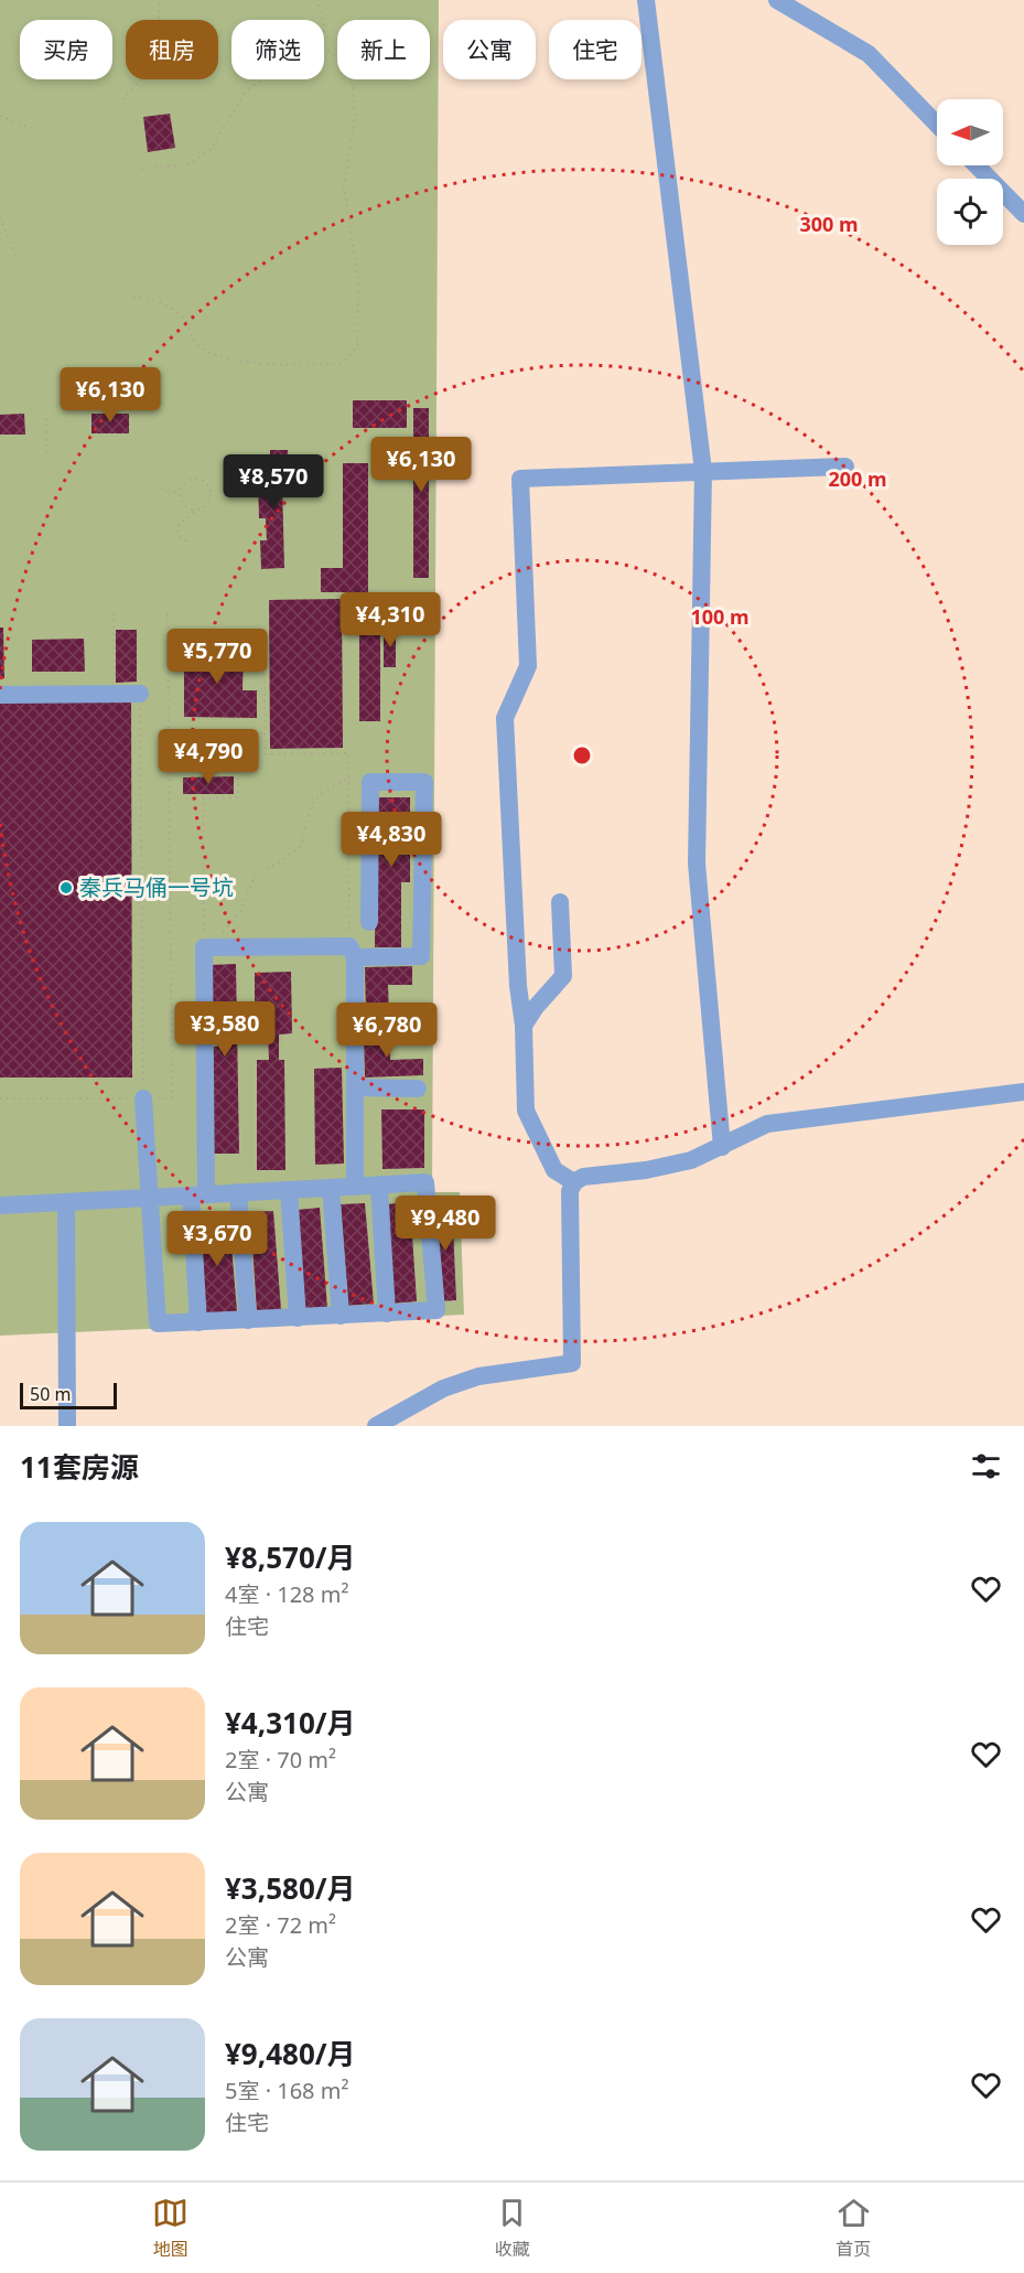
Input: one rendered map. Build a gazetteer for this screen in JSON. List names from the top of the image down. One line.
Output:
{"places":["秦兵马俑一号坑"],"scale_bar":"50 m","north":"left","page":{"chip":["买房","租房","筛选","新上","公寓","住宅"],"price":["¥6,130","¥6,130","¥8,570","¥4,310","¥5,770","¥4,790","¥4,830","¥3,580","¥6,780","¥9,480","¥3,670"],"scale":"50 m","heading":"11套房源","list":[{"name":"¥8,570/月","note":"4室 · 128 m² · 住宅"},{"name":"¥4,310/月","note":"2室 · 70 m² · 公寓"},{"name":"¥3,580/月","note":"2室 · 72 m² · 公寓"},{"name":"¥9,480/月","note":"5室 · 168 m² · 住宅"}],"tabs":["地图","收藏","首页"]},"rings":["300 m","200 m","100 m"]}
